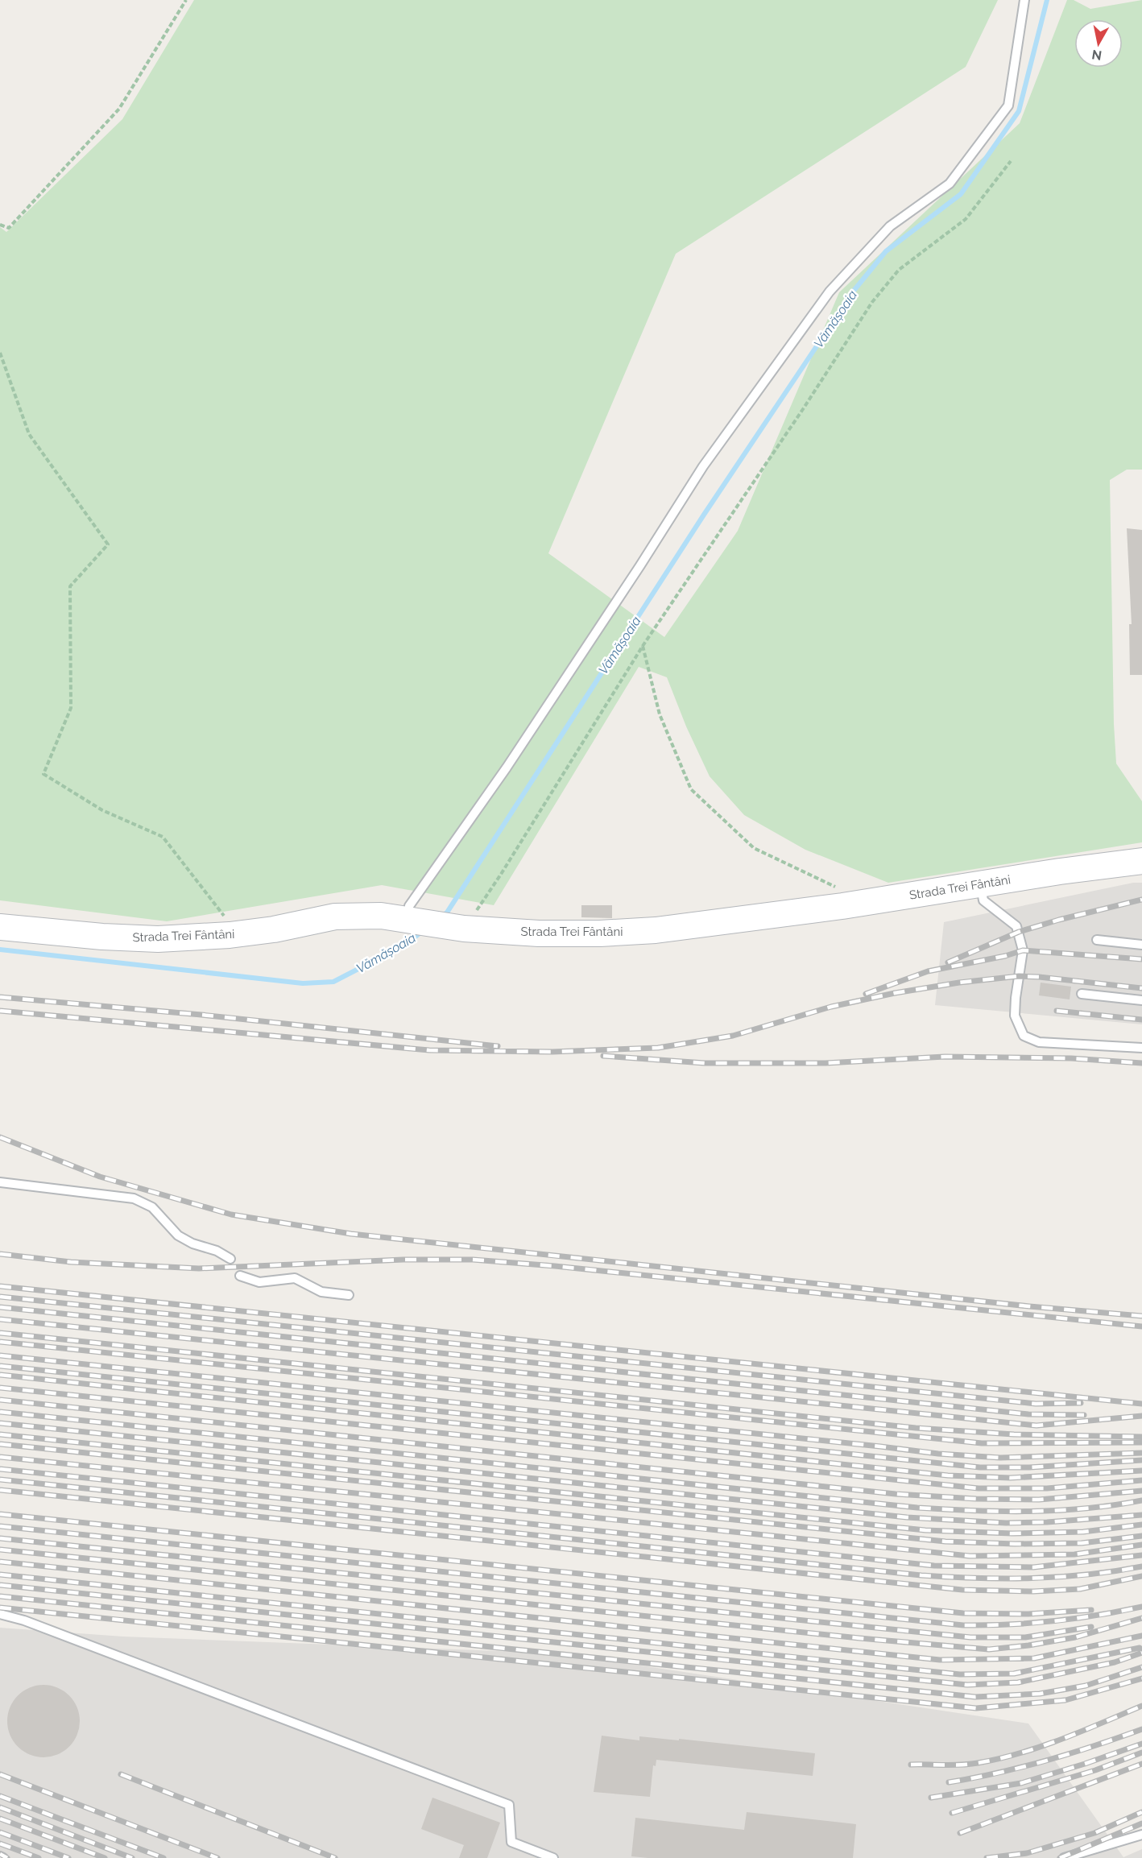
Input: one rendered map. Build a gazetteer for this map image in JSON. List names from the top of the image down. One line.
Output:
{"streets":{"main road":["Strada Trei Fântâni"]},"water":["Vămășoaia"],"north":"bottom"}
